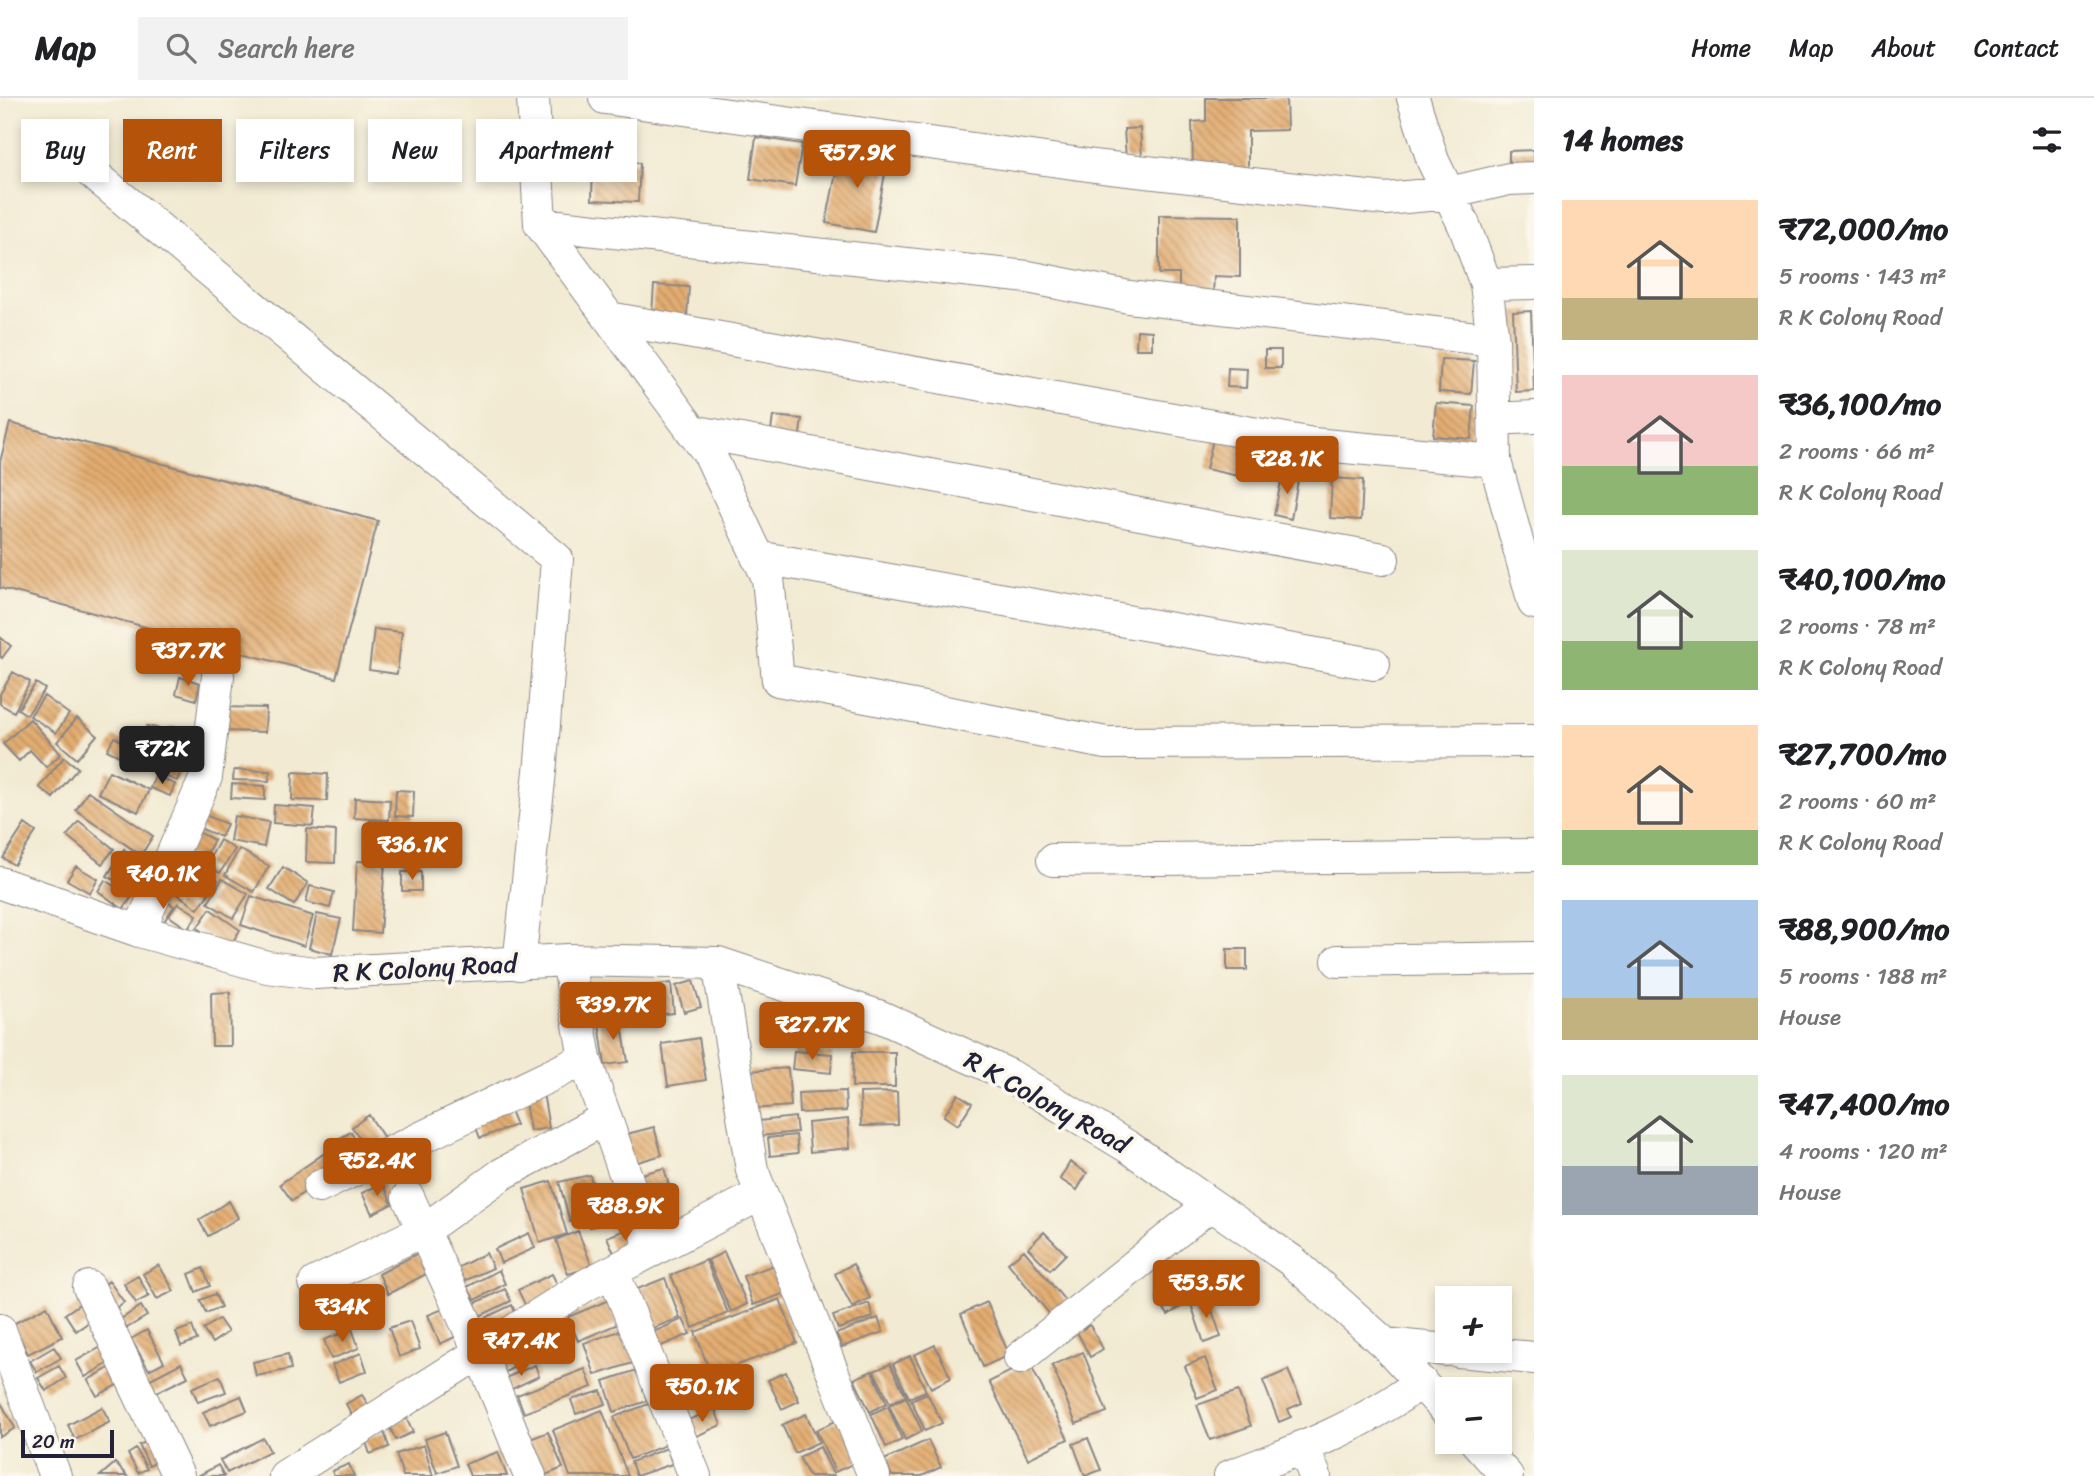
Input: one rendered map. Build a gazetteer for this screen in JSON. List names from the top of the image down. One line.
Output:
{"streets":{"street":["R K Colony Road"]},"scale_bar":"20 m","page":{"header":"Map","search":"Search here","nav":["Home","Map","About","Contact"],"heading":"14 homes","chip":["Buy","Rent","Filters","New","Apartment"],"price":["₹57.9K","₹28.1K","₹37.7K","₹72K","₹36.1K","₹40.1K","₹39.7K","₹27.7K","₹52.4K","₹88.9K","₹53.5K","₹34K","₹47.4K","₹50.1K"],"list":[{"name":"₹72,000/mo","note":"5 rooms · 143 m² · R K Colony Road"},{"name":"₹36,100/mo","note":"2 rooms · 66 m² · R K Colony Road"},{"name":"₹40,100/mo","note":"2 rooms · 78 m² · R K Colony Road"},{"name":"₹27,700/mo","note":"2 rooms · 60 m² · R K Colony Road"},{"name":"₹88,900/mo","note":"5 rooms · 188 m² · House"},{"name":"₹47,400/mo","note":"4 rooms · 120 m² · House"}],"map_buttons":["+","−"],"scale":"20 m"}}
